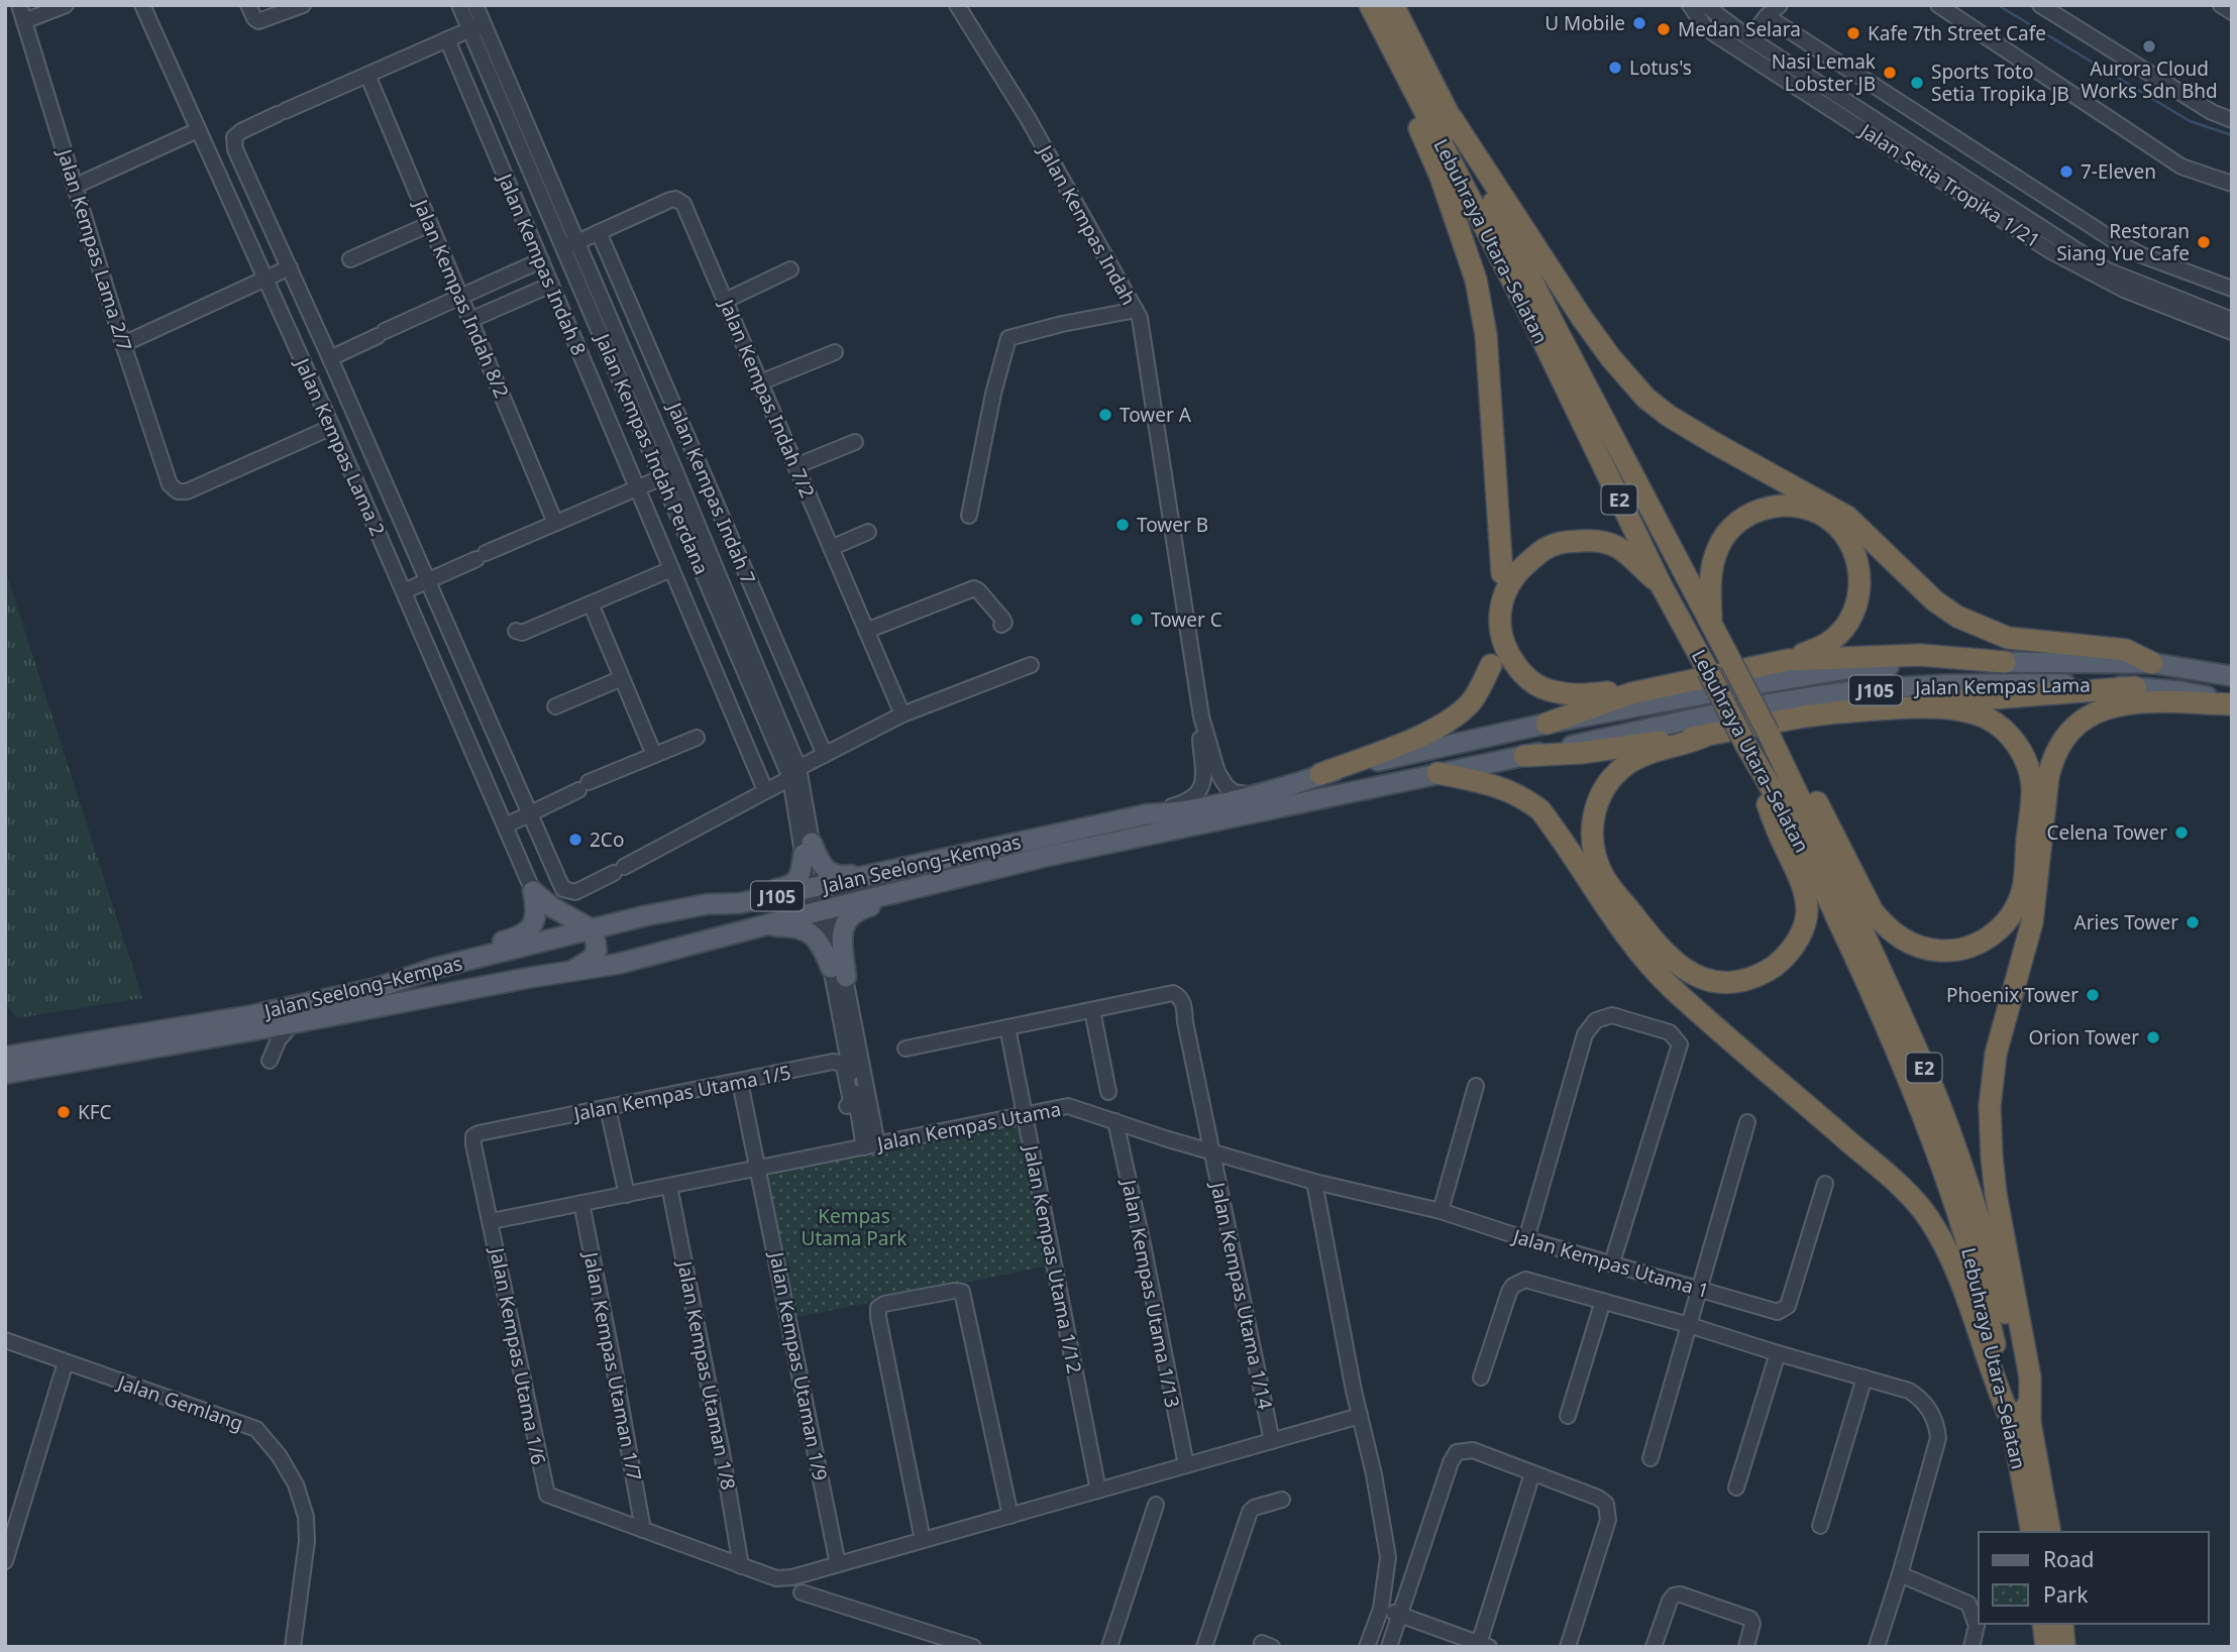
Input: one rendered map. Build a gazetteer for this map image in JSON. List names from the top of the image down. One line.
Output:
{"streets":{"highway":["Lebuhraya Utara–Selatan","E2"],"main road":["Jalan Kempas Lama","J105","Jalan Seelong–Kempas"],"street":["Jalan Setia Tropika 1/21","Jalan Kempas Indah","Jalan Kempas Lama 2/7","Jalan Kempas Indah 8","Jalan Kempas Indah 8/2","Jalan Kempas Indah 7/2","Jalan Kempas Lama 2","Jalan Kempas Indah Perdana","Jalan Kempas Indah 7","Jalan Kempas Utama 1/5","Jalan Kempas Utama","Jalan Kempas Utama 1/12","Jalan Kempas Utama 1","Jalan Kempas Utama 1/13","Jalan Kempas Utama 1/14","Jalan Kempas Utama 1/6","Jalan Kempas Utaman 1/7","Jalan Kempas Utaman 1/9","Jalan Kempas Utaman 1/8","Jalan Gemlang"]},"crossings":[["Jalan Kempas Lama 2/7","Jalan Kempas Lama 2"],["Jalan Kempas Indah 7/2","Jalan Kempas Indah Perdana"],["Jalan Kempas Indah 7/2","Jalan Kempas Indah 7"],["Jalan Kempas Indah Perdana","Jalan Seelong–Kempas"],["Jalan Kempas Lama","Jalan Seelong–Kempas"],["Jalan Kempas Utama 1/5","Jalan Kempas Utama 1/6"],["Jalan Kempas Utama 1/5","Jalan Kempas Utaman 1/9"],["Jalan Kempas Utama","Jalan Kempas Utama 1/12"],["Jalan Kempas Utama","Jalan Kempas Utama 1"],["Jalan Kempas Utama","Jalan Kempas Utama 1/13"],["Jalan Kempas Utama","Jalan Kempas Utama 1/14"],["Jalan Kempas Utama","Jalan Kempas Utama 1/6"],["Jalan Kempas Utama","Jalan Kempas Utaman 1/7"],["Jalan Kempas Utama","Jalan Kempas Utaman 1/9"],["Jalan Kempas Utama","Jalan Kempas Utaman 1/8"],["Jalan Kempas Utama 1/6","Jalan Kempas Utaman 1/7"]],"parks":["Kempas Utama Park"],"places":["U Mobile","Medan Selara","Kafe 7th Street Cafe","Aurora Cloud Works Sdn Bhd","Lotus's","Nasi Lemak Lobster JB","Sports Toto Setia Tropika JB","7-Eleven","Restoran Siang Yue Cafe","Tower A","Tower B","Tower C","Celena Tower","2Co","Aries Tower","Phoenix Tower","Orion Tower","KFC"],"legend":["Road","Park"]}
